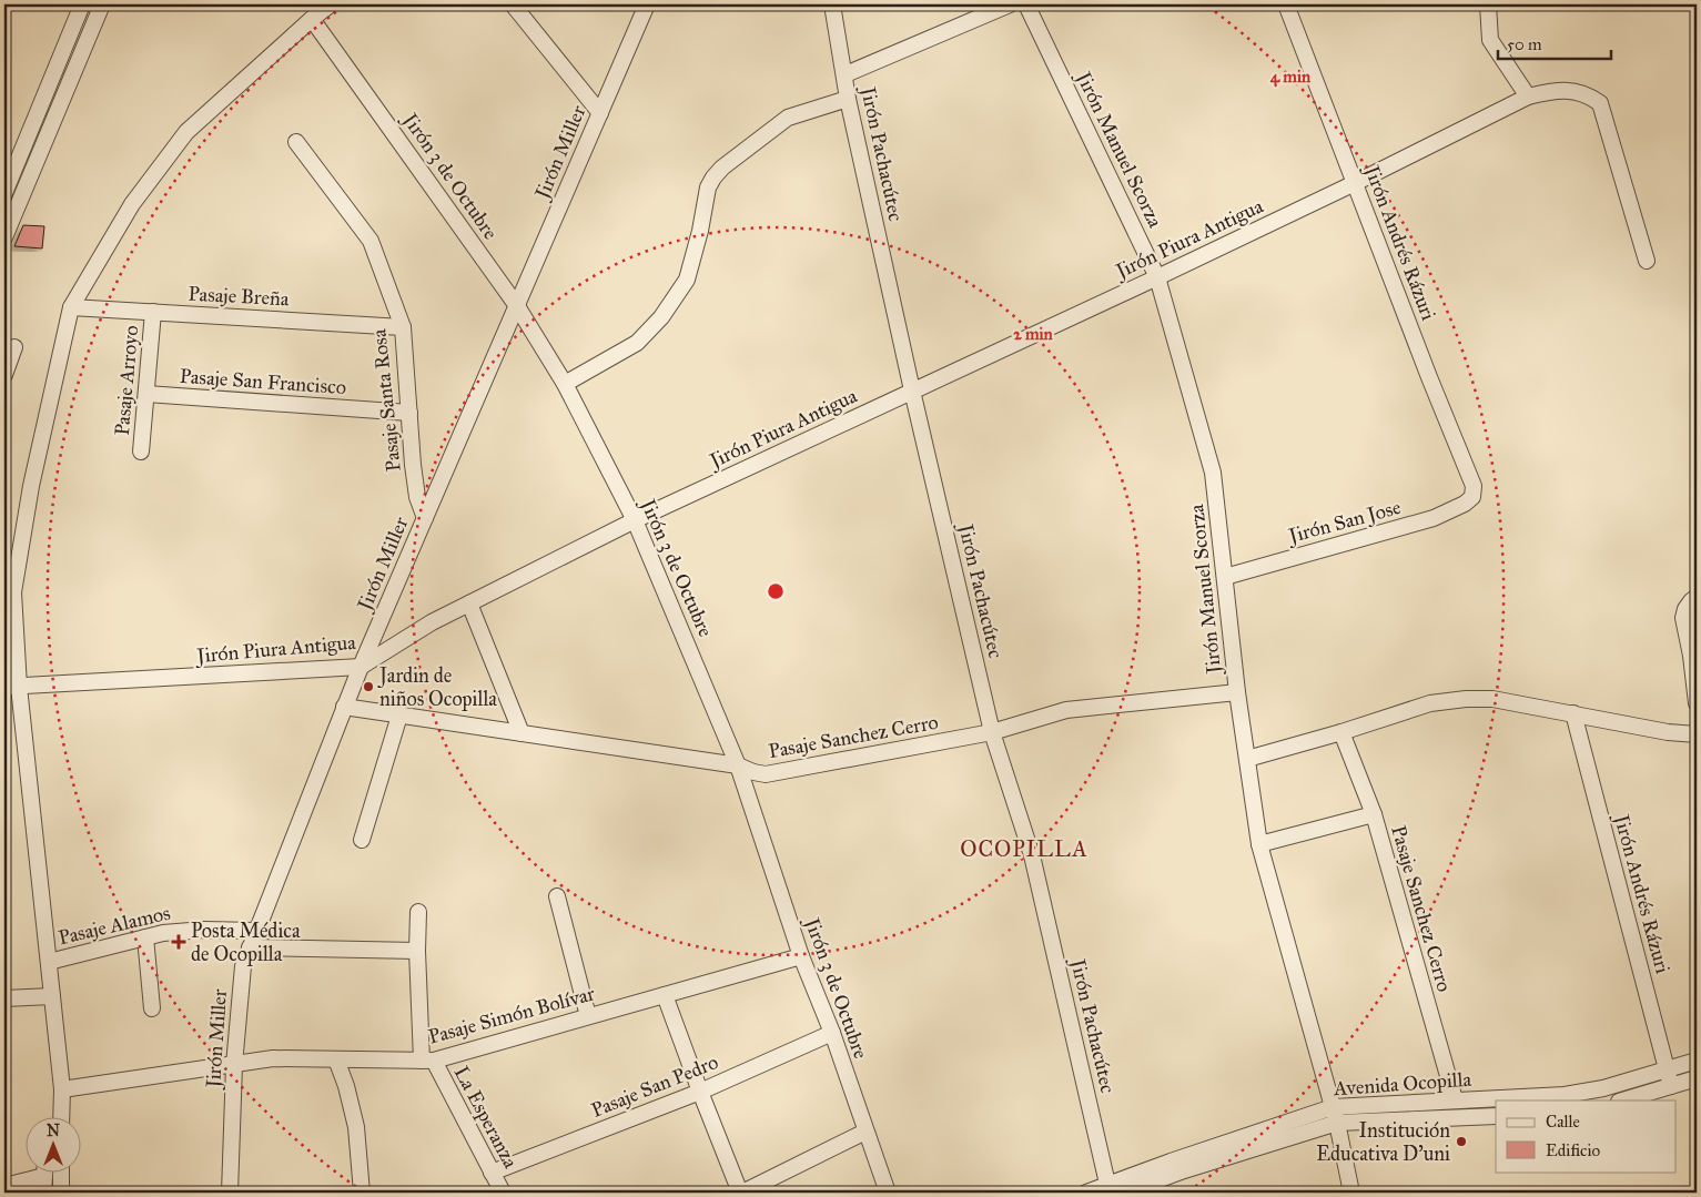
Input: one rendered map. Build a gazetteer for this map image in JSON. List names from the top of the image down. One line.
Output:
{"streets":{"street":["Jirón Manuel Scorza","Jirón Miller","Jirón Pachacútec","Jirón 3 de Octubre","Jirón Piura Antigua","Jirón Andrés Rázuri","Pasaje Breña","Pasaje Arroyo","Pasaje San Francisco","Pasaje Santa Rosa","Jirón San Jose","Pasaje Sanchez Cerro","Pasaje Alamos","Pasaje Simón Bolívar","Avenida Ocopilla","Pasaje San Pedro","La Esperanza"]},"crossings":[["Jirón Manuel Scorza","Jirón Piura Antigua"],["Jirón Manuel Scorza","Jirón San Jose"],["Jirón Manuel Scorza","Pasaje Sanchez Cerro"],["Jirón Manuel Scorza","Avenida Ocopilla"],["Jirón Miller","Jirón 3 de Octubre"],["Jirón Miller","Jirón Piura Antigua"],["Jirón Miller","Pasaje Santa Rosa"],["Jirón Miller","Pasaje Sanchez Cerro"],["Jirón Miller","Pasaje Alamos"],["Jirón Miller","Pasaje Simón Bolívar"],["Jirón Pachacútec","Jirón Piura Antigua"],["Jirón Pachacútec","Pasaje Sanchez Cerro"],["Jirón Pachacútec","Avenida Ocopilla"],["Jirón 3 de Octubre","Jirón Piura Antigua"],["Jirón 3 de Octubre","Pasaje Sanchez Cerro"],["Jirón 3 de Octubre","Pasaje Simón Bolívar"],["Jirón 3 de Octubre","Pasaje San Pedro"],["Jirón Piura Antigua","Jirón Andrés Rázuri"],["Jirón Andrés Rázuri","Jirón San Jose"],["Jirón Andrés Rázuri","Avenida Ocopilla"],["Pasaje Breña","Pasaje Arroyo"],["Pasaje Breña","Pasaje Santa Rosa"],["Pasaje Arroyo","Pasaje San Francisco"],["Pasaje San Francisco","Pasaje Santa Rosa"],["Pasaje Sanchez Cerro","Avenida Ocopilla"],["Pasaje Simón Bolívar","La Esperanza"],["Pasaje San Pedro","La Esperanza"]],"districts":["OCOPILLA"],"places":{"other":["Jardin de niños Ocopilla","Institución Educativa D'uni"],"health":["Posta Médica de Ocopilla"]},"legend":["Calle","Edificio"],"scale_bar":"50 m","north":"top","rings":["4 min","2 min"]}
